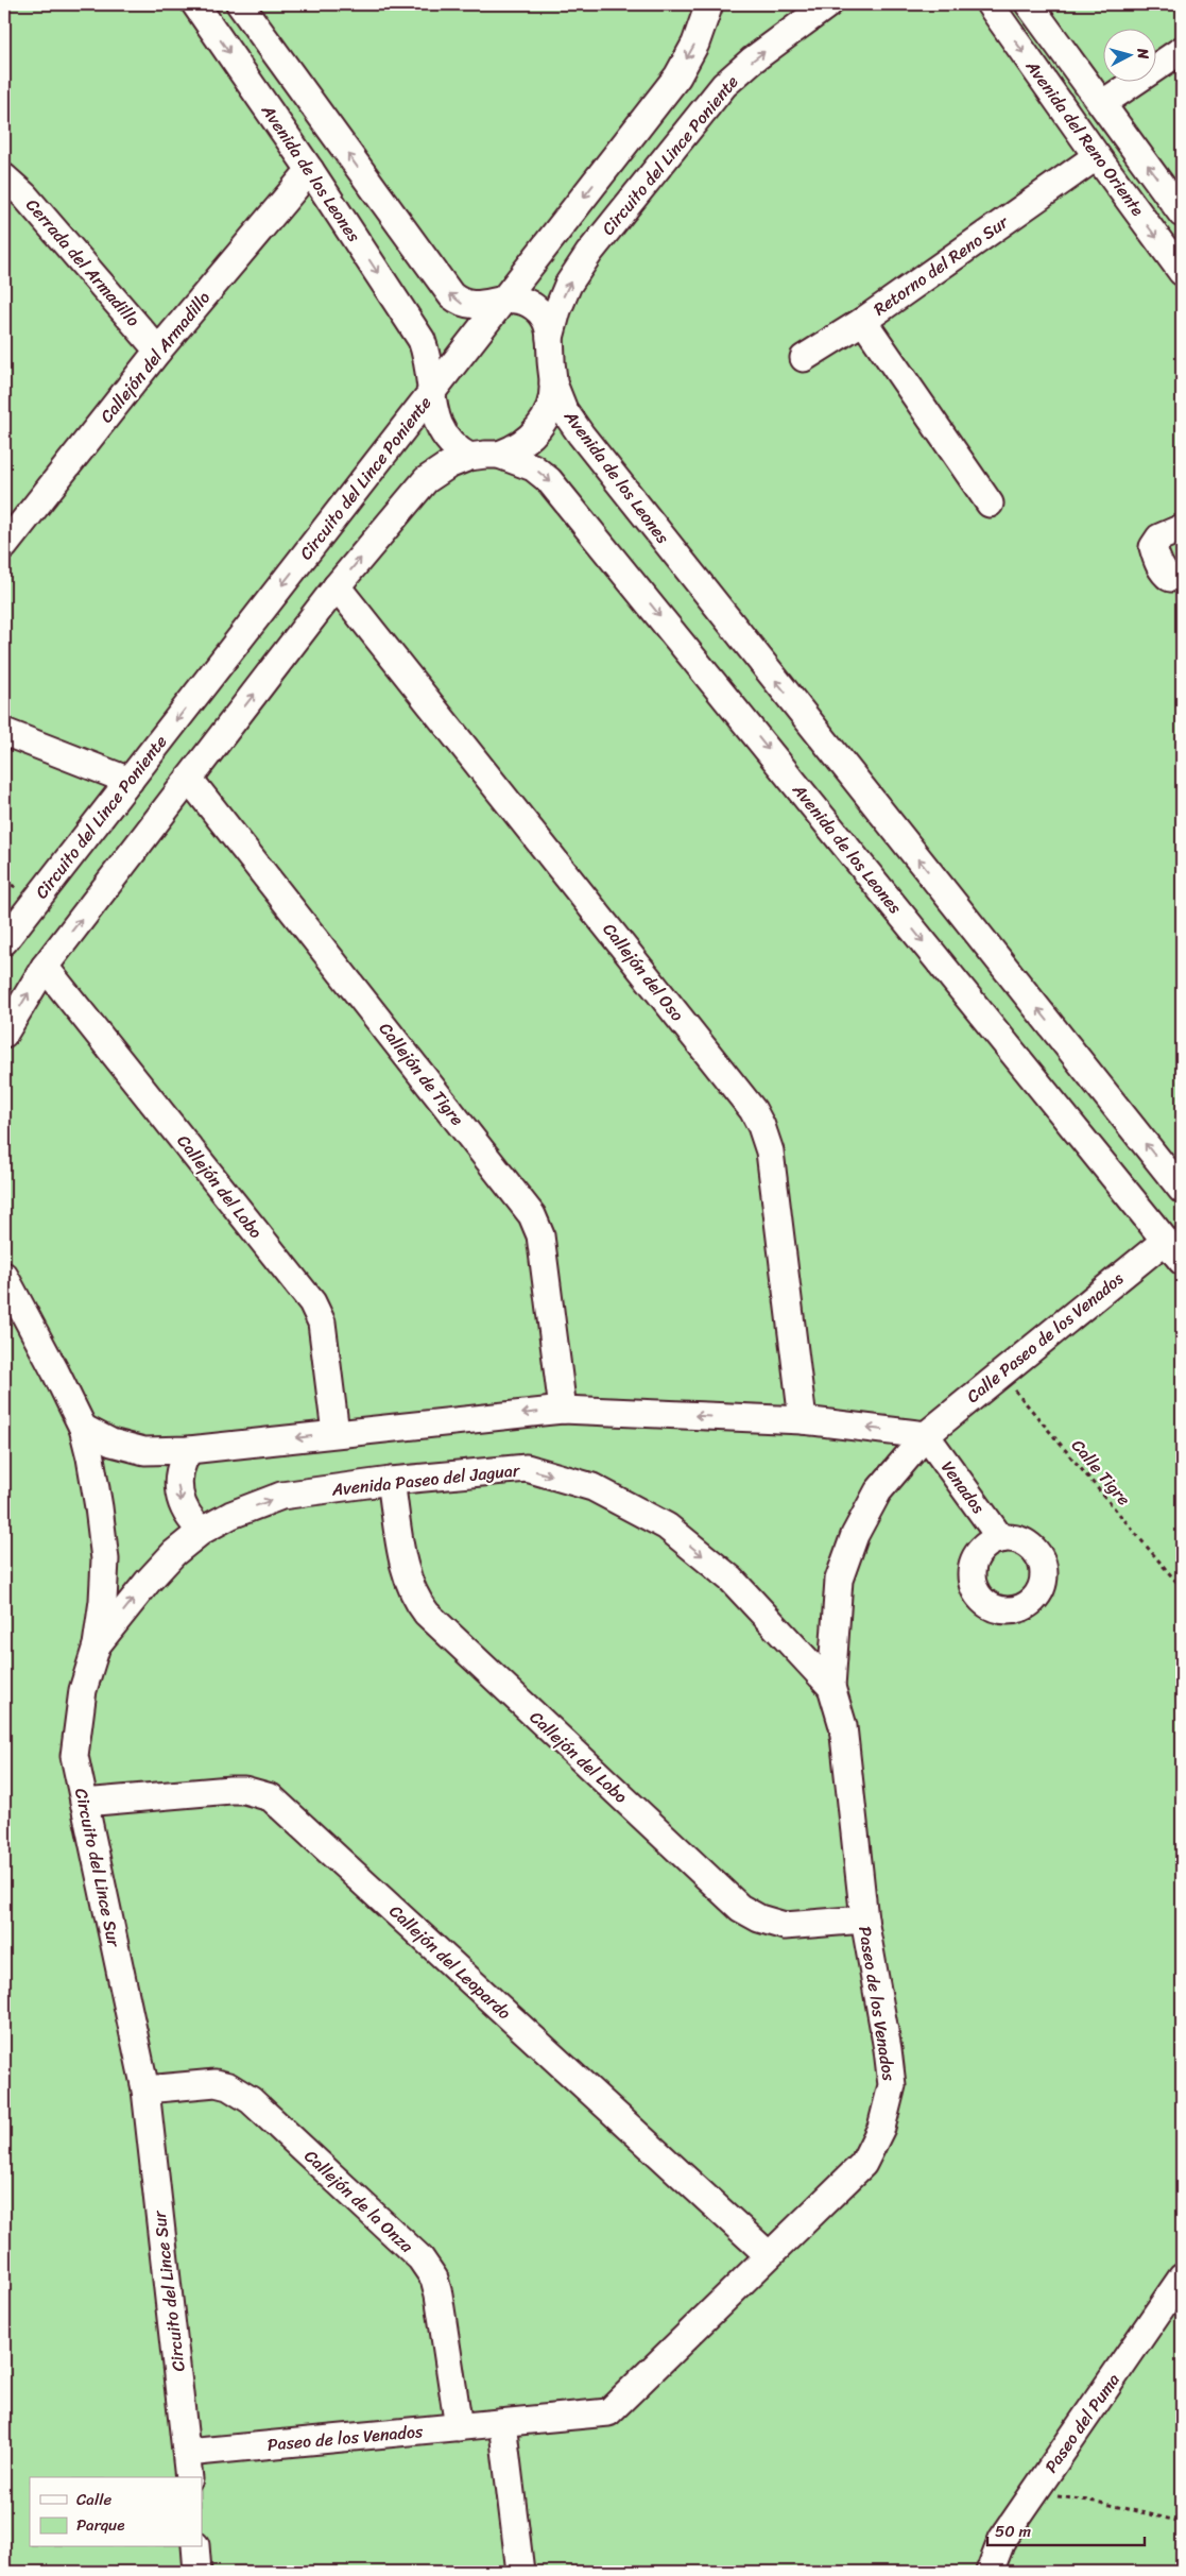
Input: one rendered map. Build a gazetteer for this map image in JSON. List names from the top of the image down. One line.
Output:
{"streets":{"street":["Avenida del Reno Oriente","Circuito del Lince Poniente","Avenida de los Leones","Cerrada del Armadillo","Retorno del Reno Sur","Callejón del Armadillo","Callejón del Oso","Callejón de Tigre","Callejón del Lobo","Calle Paseo de los Venados","Avenida Paseo del Jaguar","Venados","Circuito del Lince Sur","Callejón del Leopardo","Paseo de los Venados","Callejón de la Onza","Paseo del Puma"],"path":["Calle Tigre"]},"crossings":[["Avenida del Reno Oriente","Retorno del Reno Sur"],["Circuito del Lince Poniente","Avenida de los Leones"],["Avenida de los Leones","Callejón del Armadillo"],["Avenida de los Leones","Calle Paseo de los Venados"],["Cerrada del Armadillo","Callejón del Armadillo"],["Callejón del Lobo","Avenida Paseo del Jaguar"],["Callejón del Lobo","Paseo de los Venados"],["Calle Paseo de los Venados","Calle Tigre"],["Calle Paseo de los Venados","Venados"],["Calle Paseo de los Venados","Paseo de los Venados"],["Avenida Paseo del Jaguar","Circuito del Lince Sur"],["Avenida Paseo del Jaguar","Paseo de los Venados"],["Venados","Paseo de los Venados"],["Circuito del Lince Sur","Callejón del Leopardo"],["Circuito del Lince Sur","Paseo de los Venados"],["Circuito del Lince Sur","Callejón de la Onza"],["Callejón del Leopardo","Paseo de los Venados"],["Paseo de los Venados","Callejón de la Onza"]],"legend":["Calle","Parque"],"scale_bar":"50 m","north":"right"}
